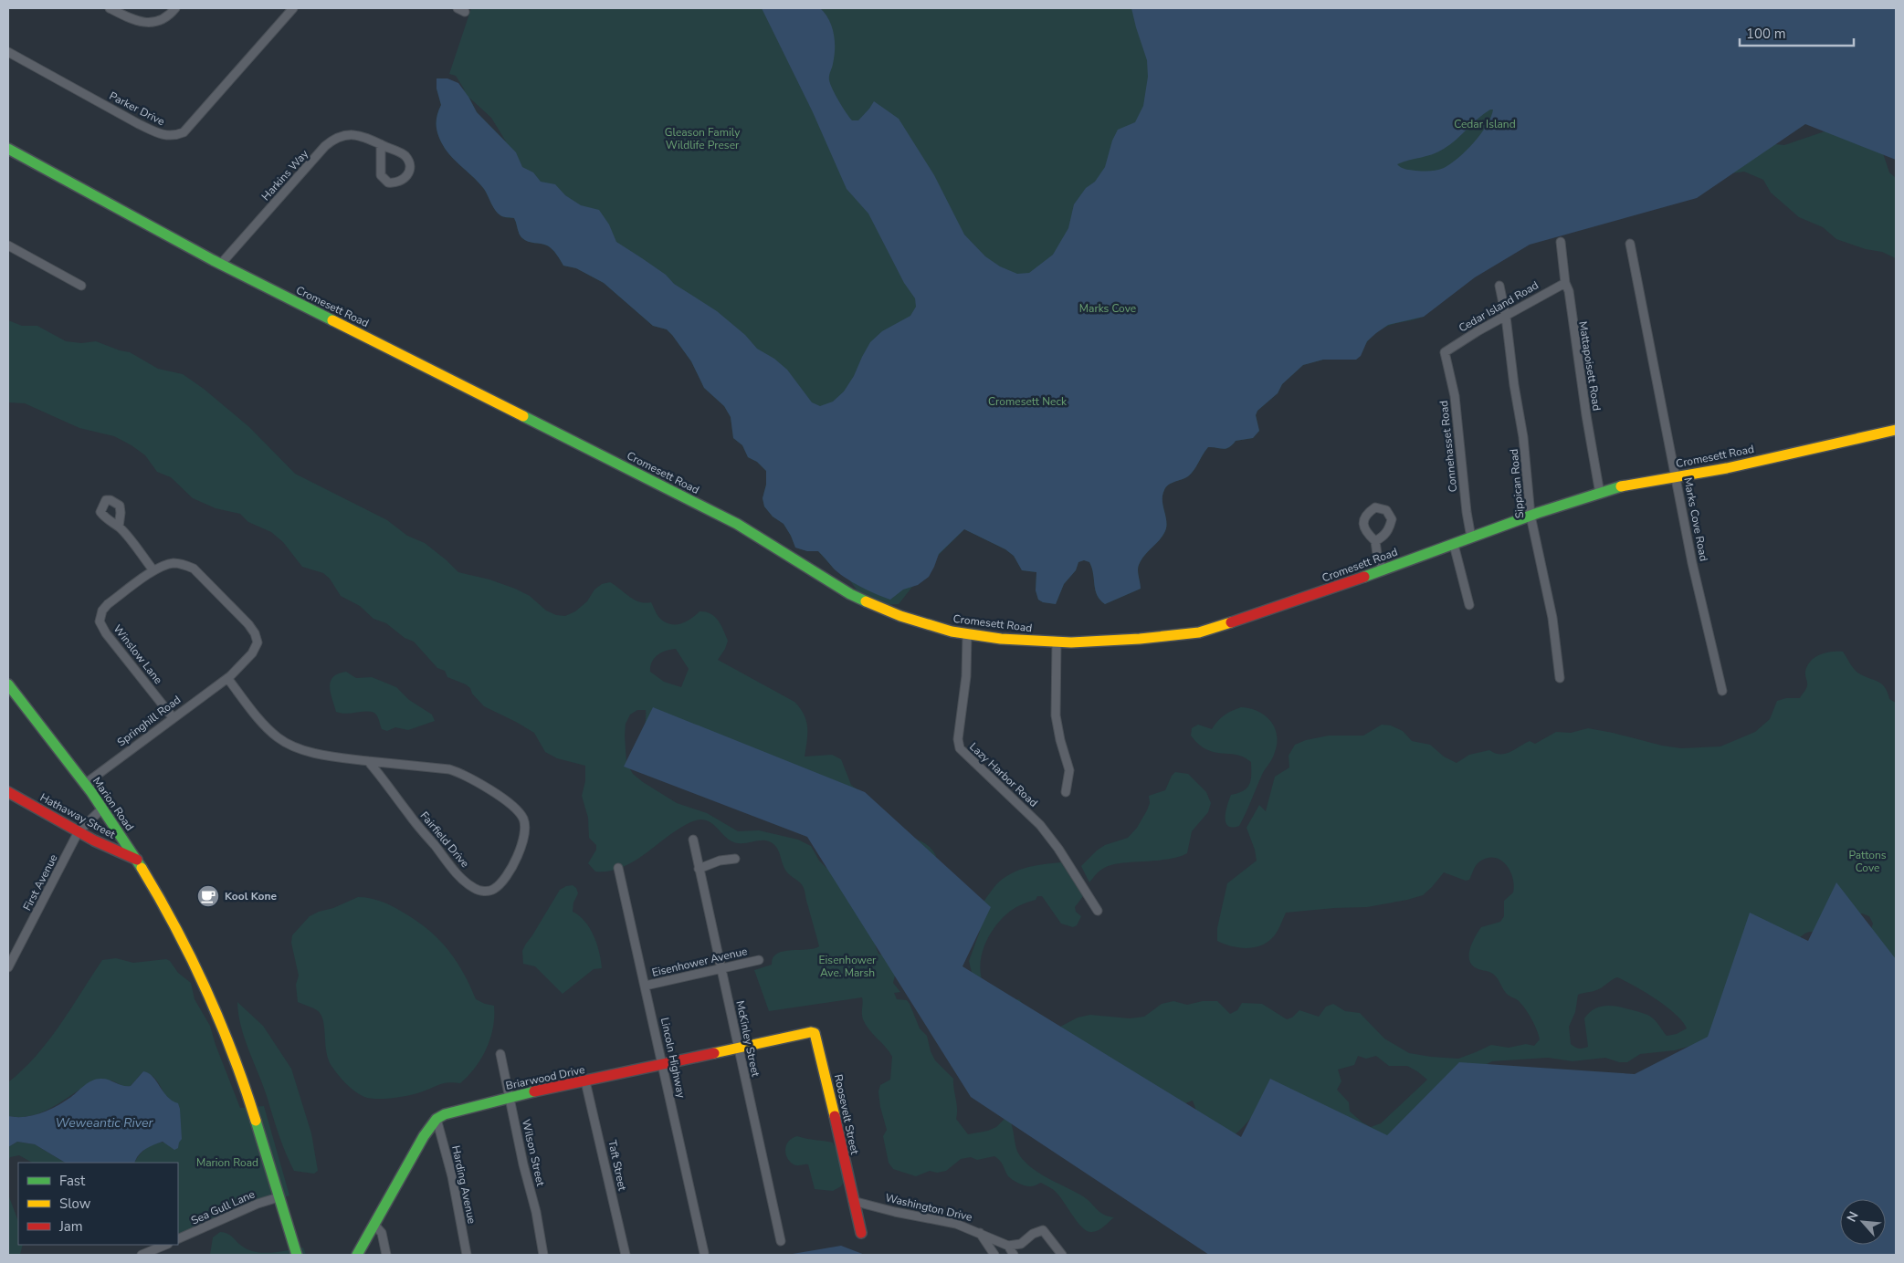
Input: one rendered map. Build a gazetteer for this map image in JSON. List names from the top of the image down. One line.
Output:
{"streets":{"street":["Parker Drive","Harkins Way","Cromesett Road","Cedar Island Road","Mattapoisett Road","Connehasset Road","Sippican Road","Marks Cove Road","Winslow Lane","Springhill Road","Lazy Harbor Road","Marion Road","Hathaway Street","Fairfield Drive","First Avenue","Eisenhower Avenue","McKinley Street","Lincoln Highway","Briarwood Drive","Roosevelt Street","Wilson Street","Taft Street","Harding Avenue","Sea Gull Lane","Washington Drive"]},"crossings":[["Harkins Way","Cromesett Road"],["Cromesett Road","Mattapoisett Road"],["Cromesett Road","Connehasset Road"],["Cromesett Road","Sippican Road"],["Cromesett Road","Marks Cove Road"],["Cromesett Road","Lazy Harbor Road"],["Cedar Island Road","Mattapoisett Road"],["Cedar Island Road","Connehasset Road"],["Cedar Island Road","Sippican Road"],["Winslow Lane","Springhill Road"],["Winslow Lane","Fairfield Drive"],["Springhill Road","Marion Road"],["Springhill Road","Fairfield Drive"],["Marion Road","Hathaway Street"],["Marion Road","First Avenue"],["Marion Road","Sea Gull Lane"],["Hathaway Street","First Avenue"],["Eisenhower Avenue","McKinley Street"],["Eisenhower Avenue","Lincoln Highway"],["McKinley Street","Briarwood Drive"],["Lincoln Highway","Briarwood Drive"],["Briarwood Drive","Roosevelt Street"],["Briarwood Drive","Wilson Street"],["Briarwood Drive","Taft Street"],["Briarwood Drive","Harding Avenue"],["Roosevelt Street","Washington Drive"]],"water":["Weweantic River"],"parks":["Cedar Island","Gleason Family Wildlife Preser","Marks Cove","Cromesett Neck","Pattons Cove","Eisenhower Ave. Marsh","Marion Road"],"places":{"cafe":["Kool Kone"]},"legend":["Fast","Slow","Jam"],"scale_bar":"100 m","north":"top left"}
